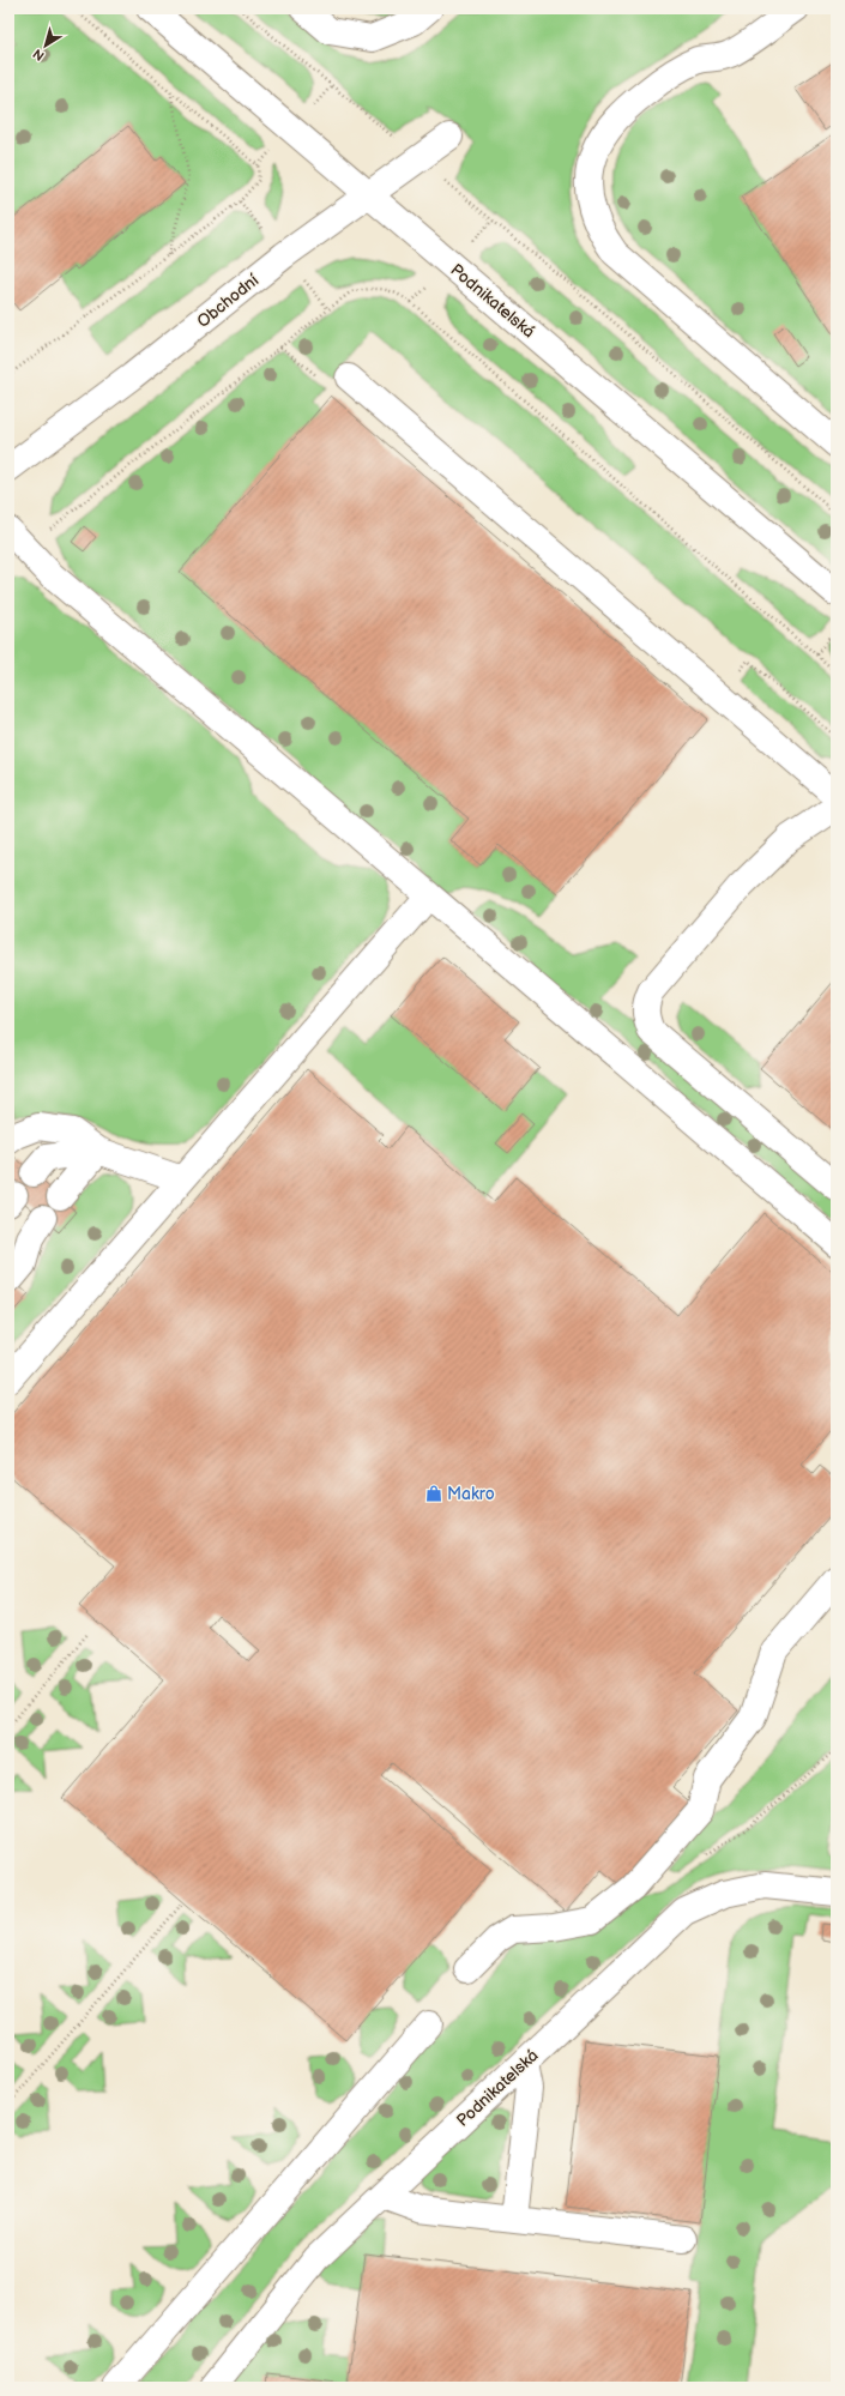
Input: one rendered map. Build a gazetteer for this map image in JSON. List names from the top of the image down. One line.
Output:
{"streets":{"street":["Obchodní","Podnikatelská"]},"crossings":[["Obchodní","Podnikatelská"]],"places":{"shop":["Makro"]},"north":"bottom left"}
